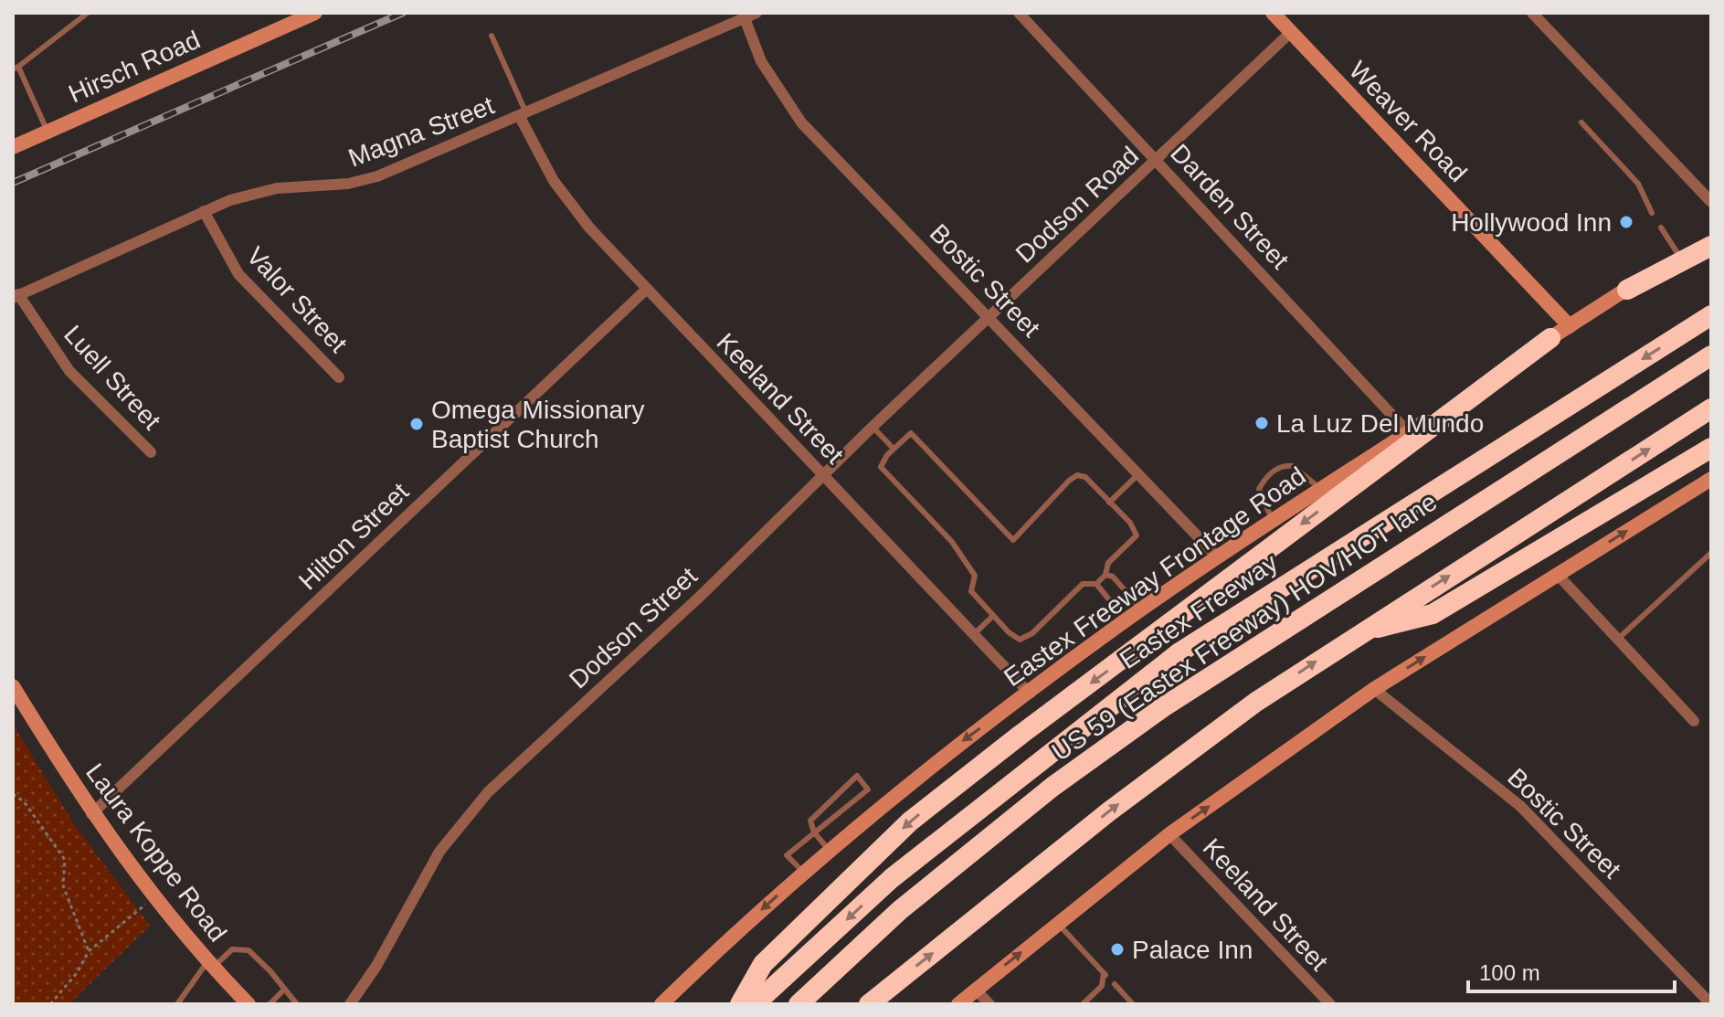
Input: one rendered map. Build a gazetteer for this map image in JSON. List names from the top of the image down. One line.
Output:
{"streets":{"highway":["Eastex Freeway","US 59 (Eastex Freeway) HOV/HOT lane"],"main road":["Hirsch Road","Weaver Road","Eastex Freeway Frontage Road","Laura Koppe Road"],"street":["Magna Street","Dodson Road","Darden Street","Bostic Street","Valor Street","Luell Street","Keeland Street","Hilton Street","Dodson Street"]},"crossings":[["Weaver Road","Dodson Road"],["Weaver Road","Eastex Freeway Frontage Road"],["Magna Street","Bostic Street"],["Magna Street","Valor Street"],["Magna Street","Luell Street"],["Magna Street","Keeland Street"],["Dodson Road","Darden Street"],["Dodson Road","Bostic Street"],["Dodson Road","Dodson Street"],["Darden Street","Eastex Freeway Frontage Road"],["Bostic Street","Eastex Freeway Frontage Road"],["Bostic Street","Dodson Street"],["Keeland Street","Hilton Street"],["Keeland Street","Eastex Freeway Frontage Road"],["Keeland Street","Dodson Street"],["Hilton Street","Laura Koppe Road"]],"places":["Hollywood Inn","La Luz Del Mundo","Omega Missionary Baptist Church","Palace Inn"],"scale_bar":"100 m"}
